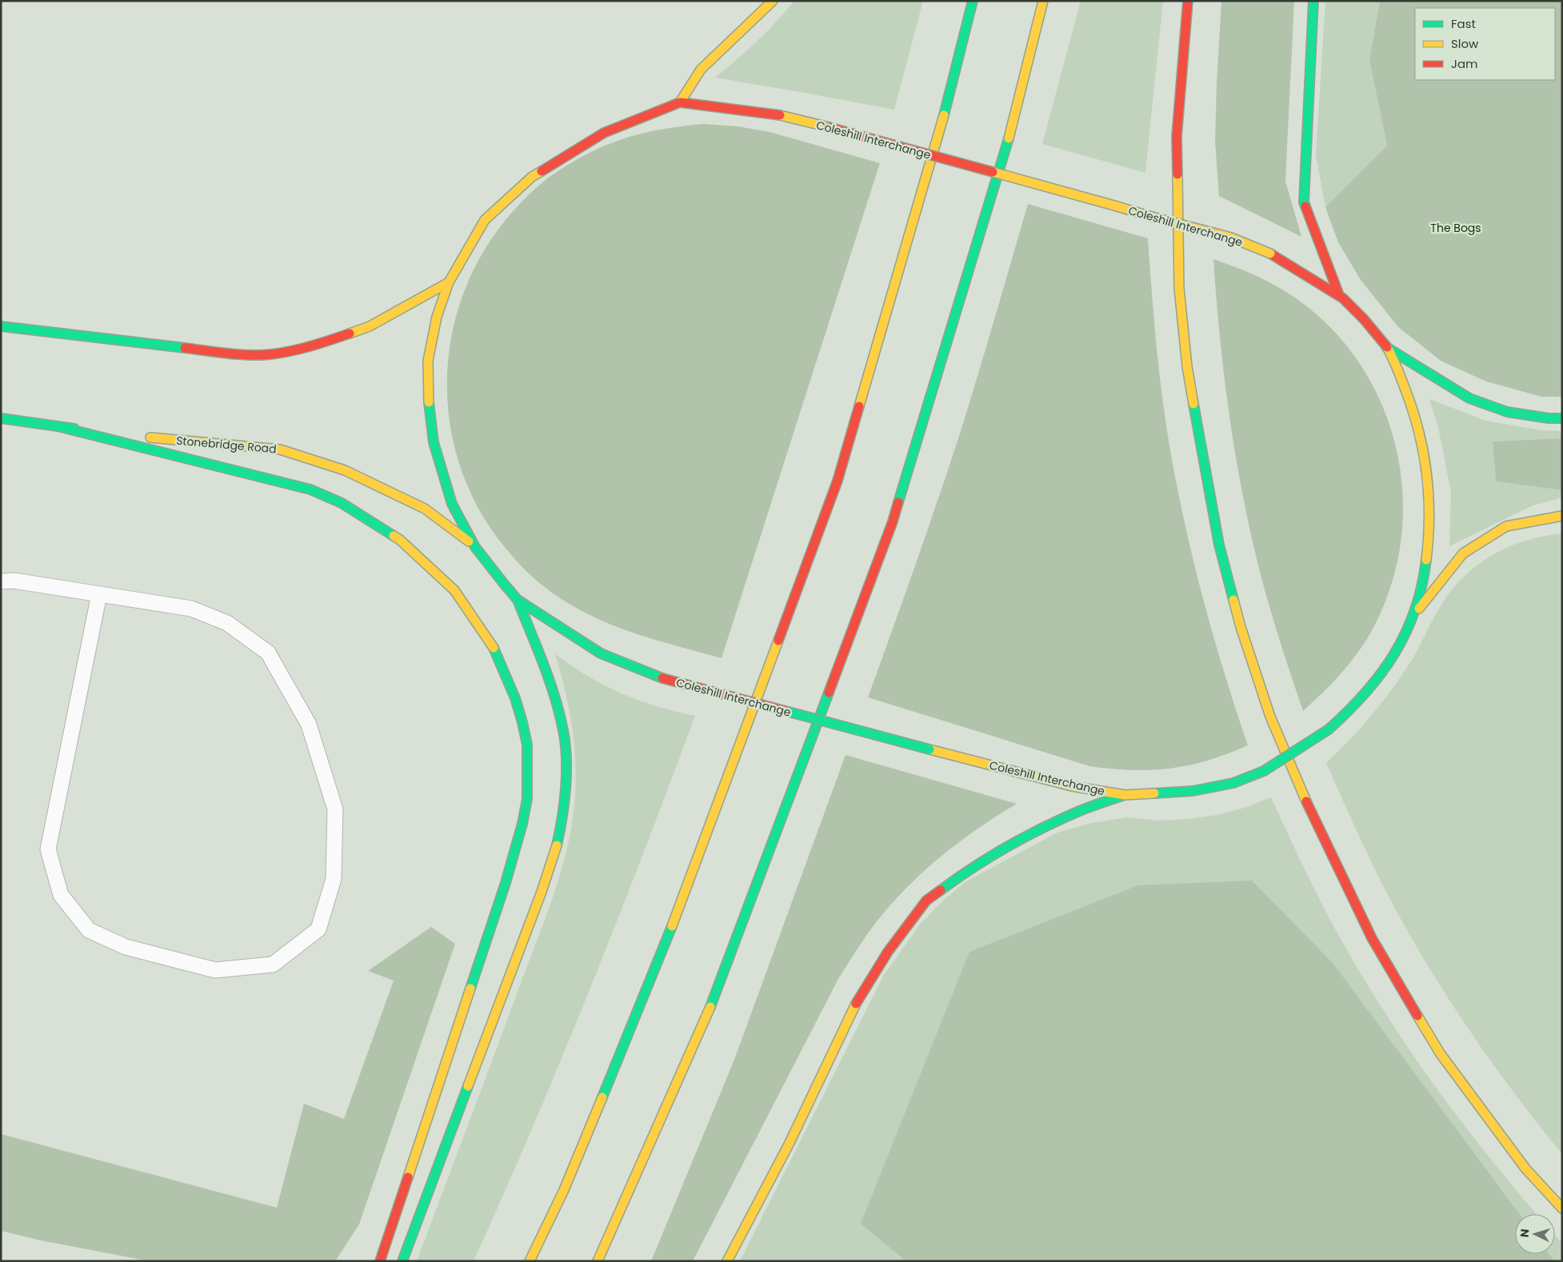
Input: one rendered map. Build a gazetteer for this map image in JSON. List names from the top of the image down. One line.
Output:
{"streets":{"highway":["Coleshill Interchange","Stonebridge Road"]},"crossings":[["Coleshill Interchange","Stonebridge Road"]],"parks":["The Bogs"],"legend":["Fast","Slow","Jam"],"north":"left"}
